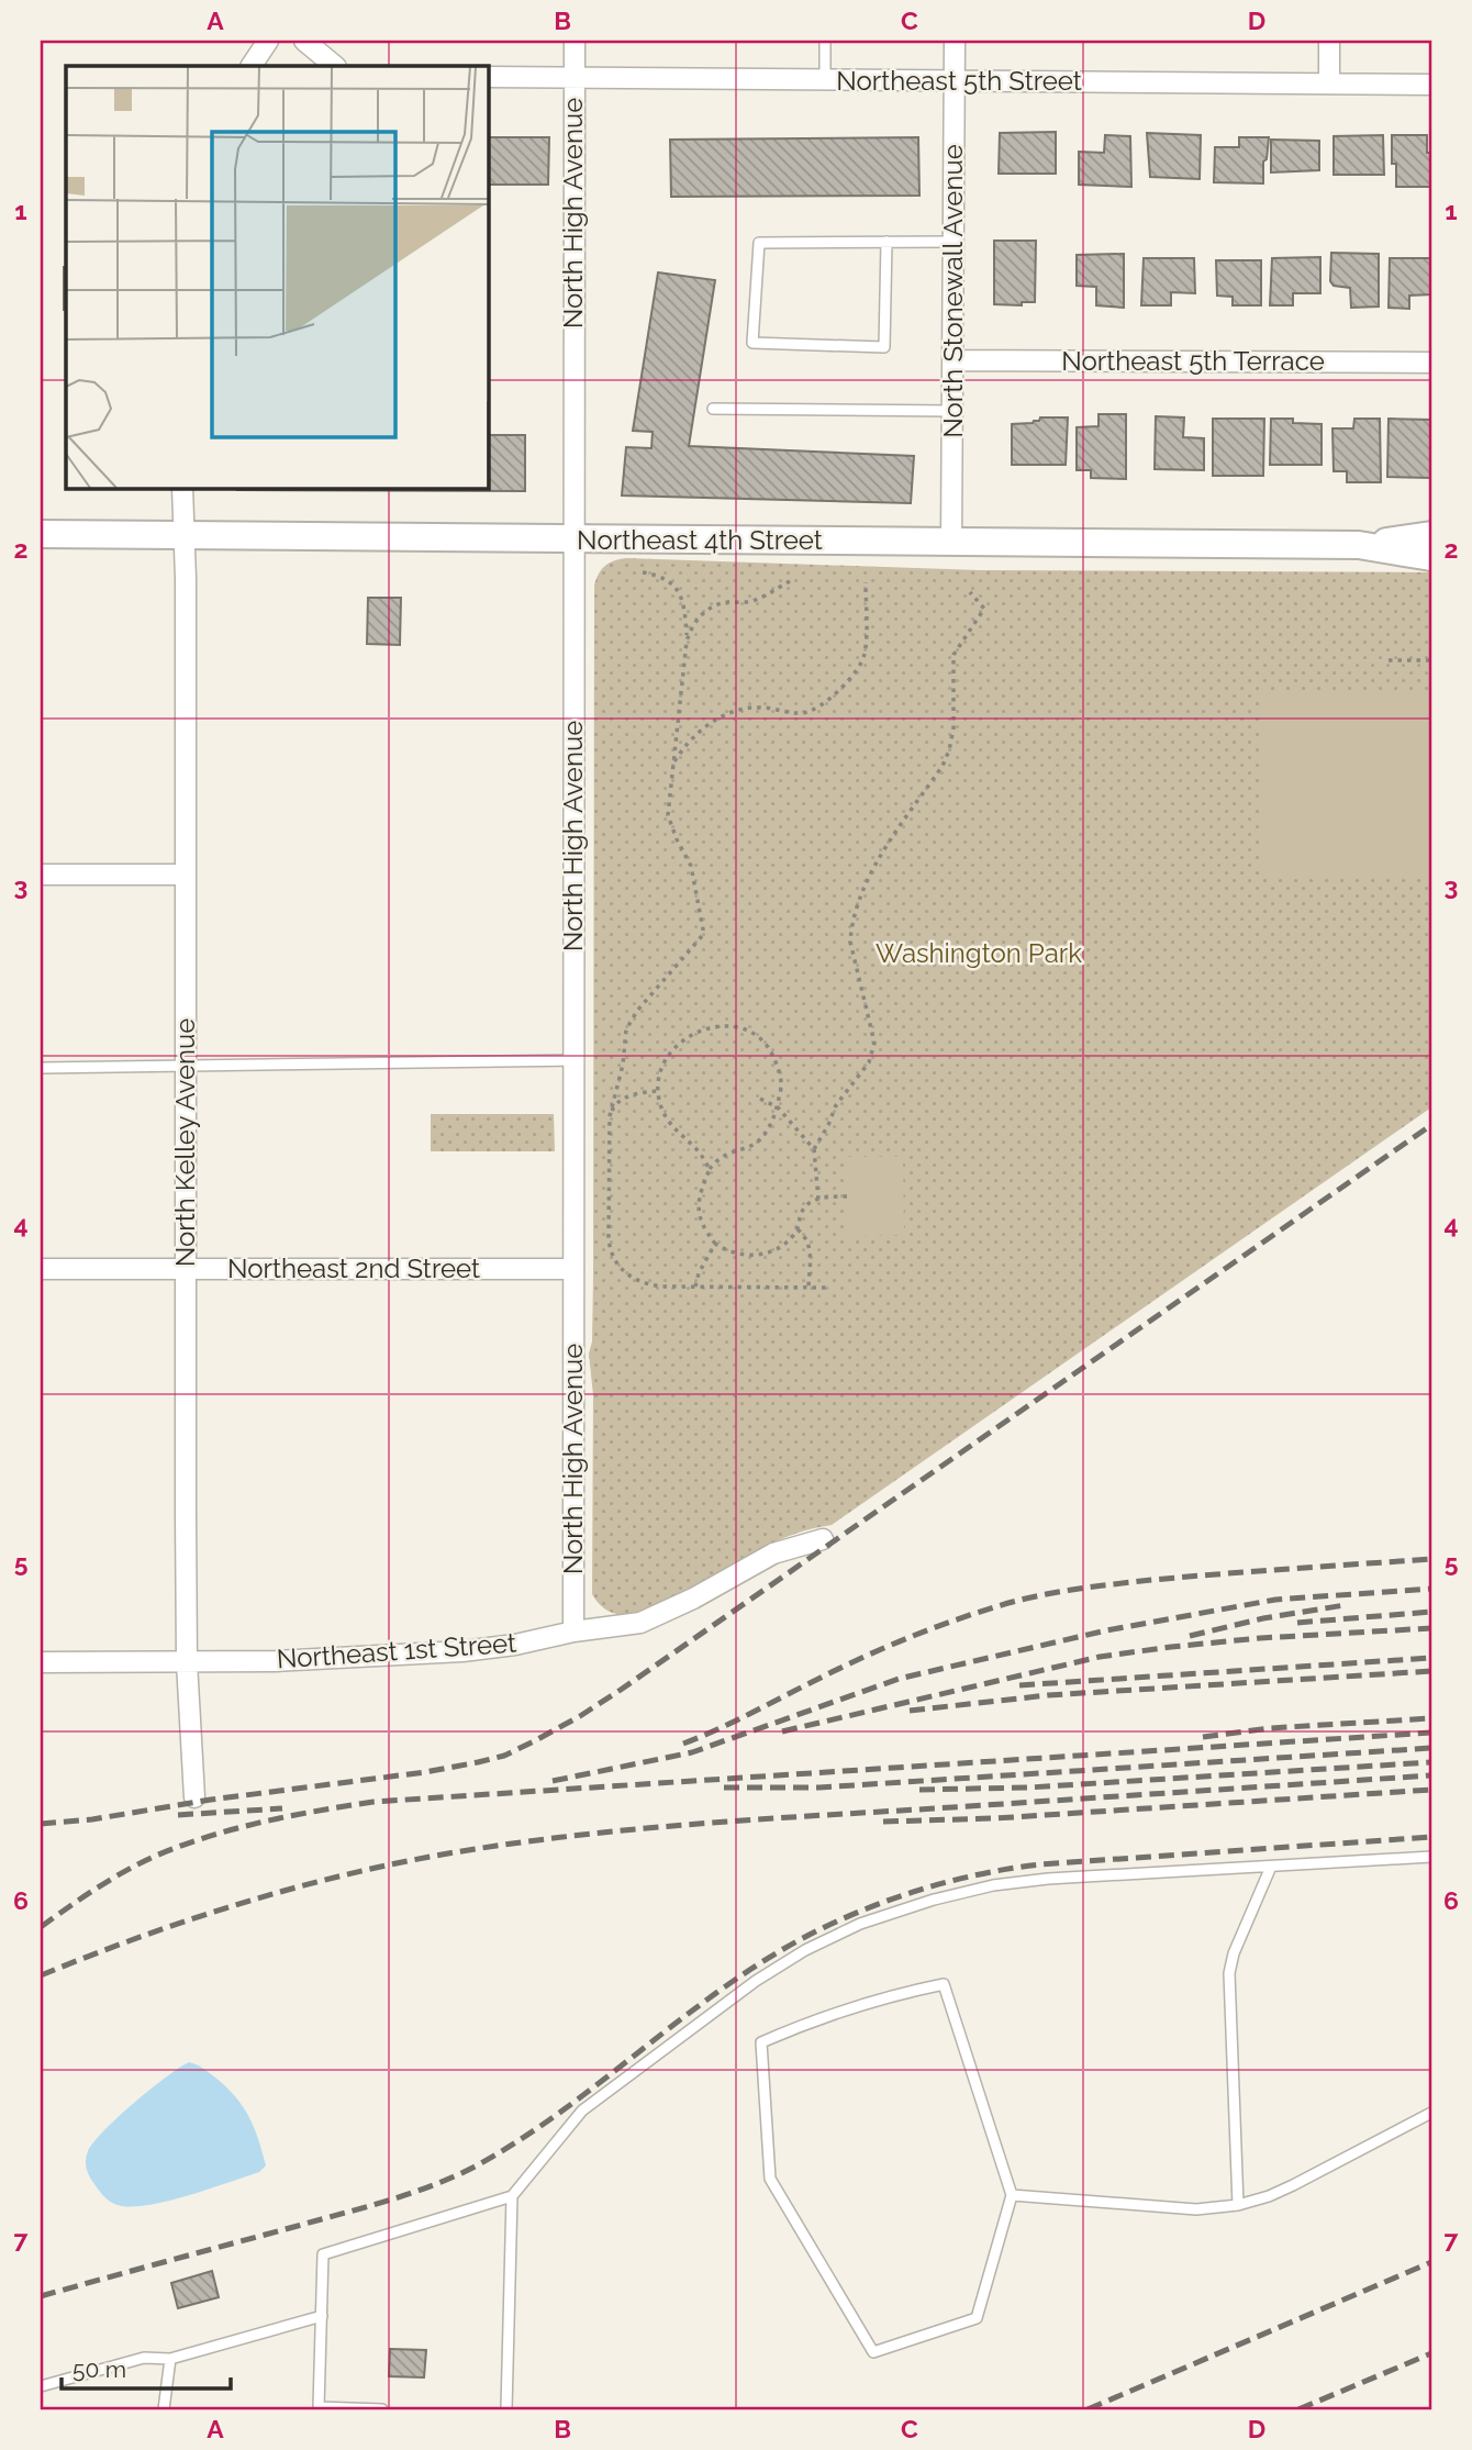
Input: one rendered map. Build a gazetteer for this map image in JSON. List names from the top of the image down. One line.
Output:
{"streets":{"main road":["Northeast 4th Street"],"street":["Northeast 5th Street","North High Avenue","North Stonewall Avenue","Northeast 5th Terrace","North Kelley Avenue","Northeast 2nd Street","Northeast 1st Street"]},"crossings":[["Northeast 5th Street","North High Avenue"],["Northeast 5th Street","North Stonewall Avenue"],["North High Avenue","Northeast 4th Street"],["North High Avenue","Northeast 2nd Street"],["North High Avenue","Northeast 1st Street"],["North Stonewall Avenue","Northeast 5th Terrace"],["North Stonewall Avenue","Northeast 4th Street"],["Northeast 4th Street","North Kelley Avenue"],["North Kelley Avenue","Northeast 2nd Street"],["North Kelley Avenue","Northeast 1st Street"]],"parks":["Washington Park"],"scale_bar":"50 m","grid":{"columns":["A","B","C","D"],"rows":["1","2","3","4","5","6","7"]}}
